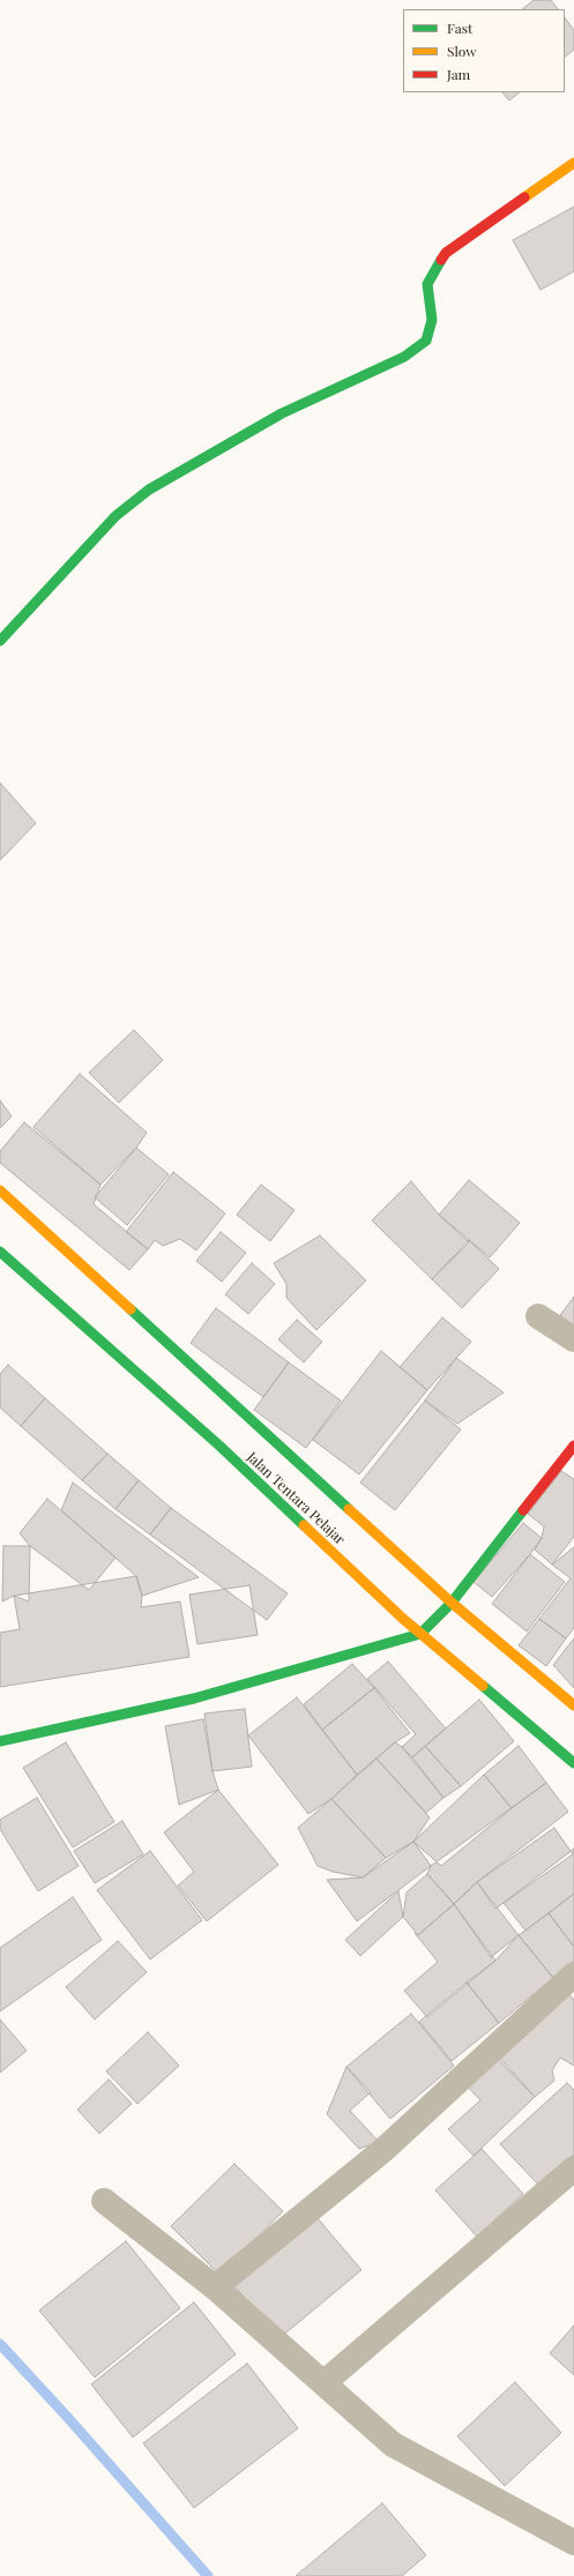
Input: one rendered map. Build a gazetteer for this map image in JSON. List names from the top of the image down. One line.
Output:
{"streets":{"street":["Jalan Tentara Pelajar"]},"legend":["Fast","Slow","Jam"]}
